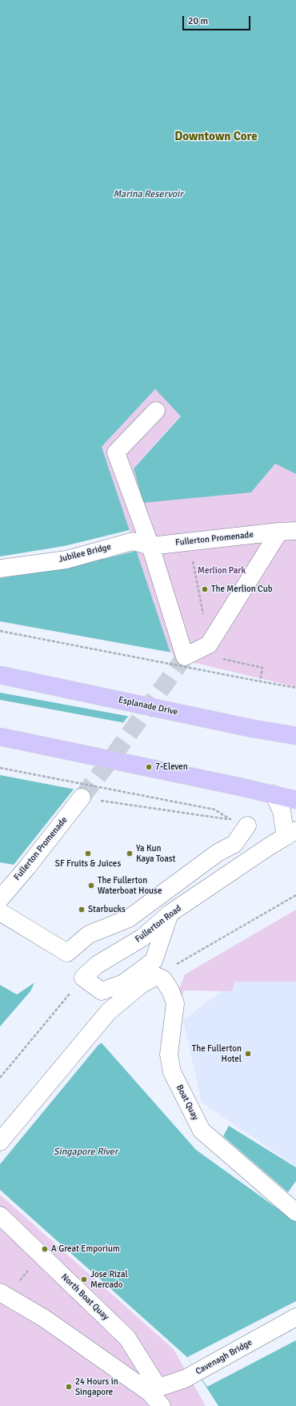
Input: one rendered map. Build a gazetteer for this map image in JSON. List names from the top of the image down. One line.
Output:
{"streets":{"highway":["Esplanade Drive"],"street":["Fullerton Promenade","Jubilee Bridge","Fullerton Road","Boat Quay","North Boat Quay","Cavenagh Bridge"]},"crossings":[["Fullerton Promenade","Jubilee Bridge"],["North Boat Quay","Cavenagh Bridge"]],"districts":["Downtown Core"],"water":["Marina Reservoir","Singapore River"],"parks":["Merlion Park"],"places":["The Merlion Cub","7-Eleven","SF Fruits & Juices","Ya Kun Kaya Toast","The Fullerton Waterboat House","Starbucks","The Fullerton Hotel","A Great Emporium","Jose Rizal Mercado","24 Hours in Singapore"],"scale_bar":"20 m"}
